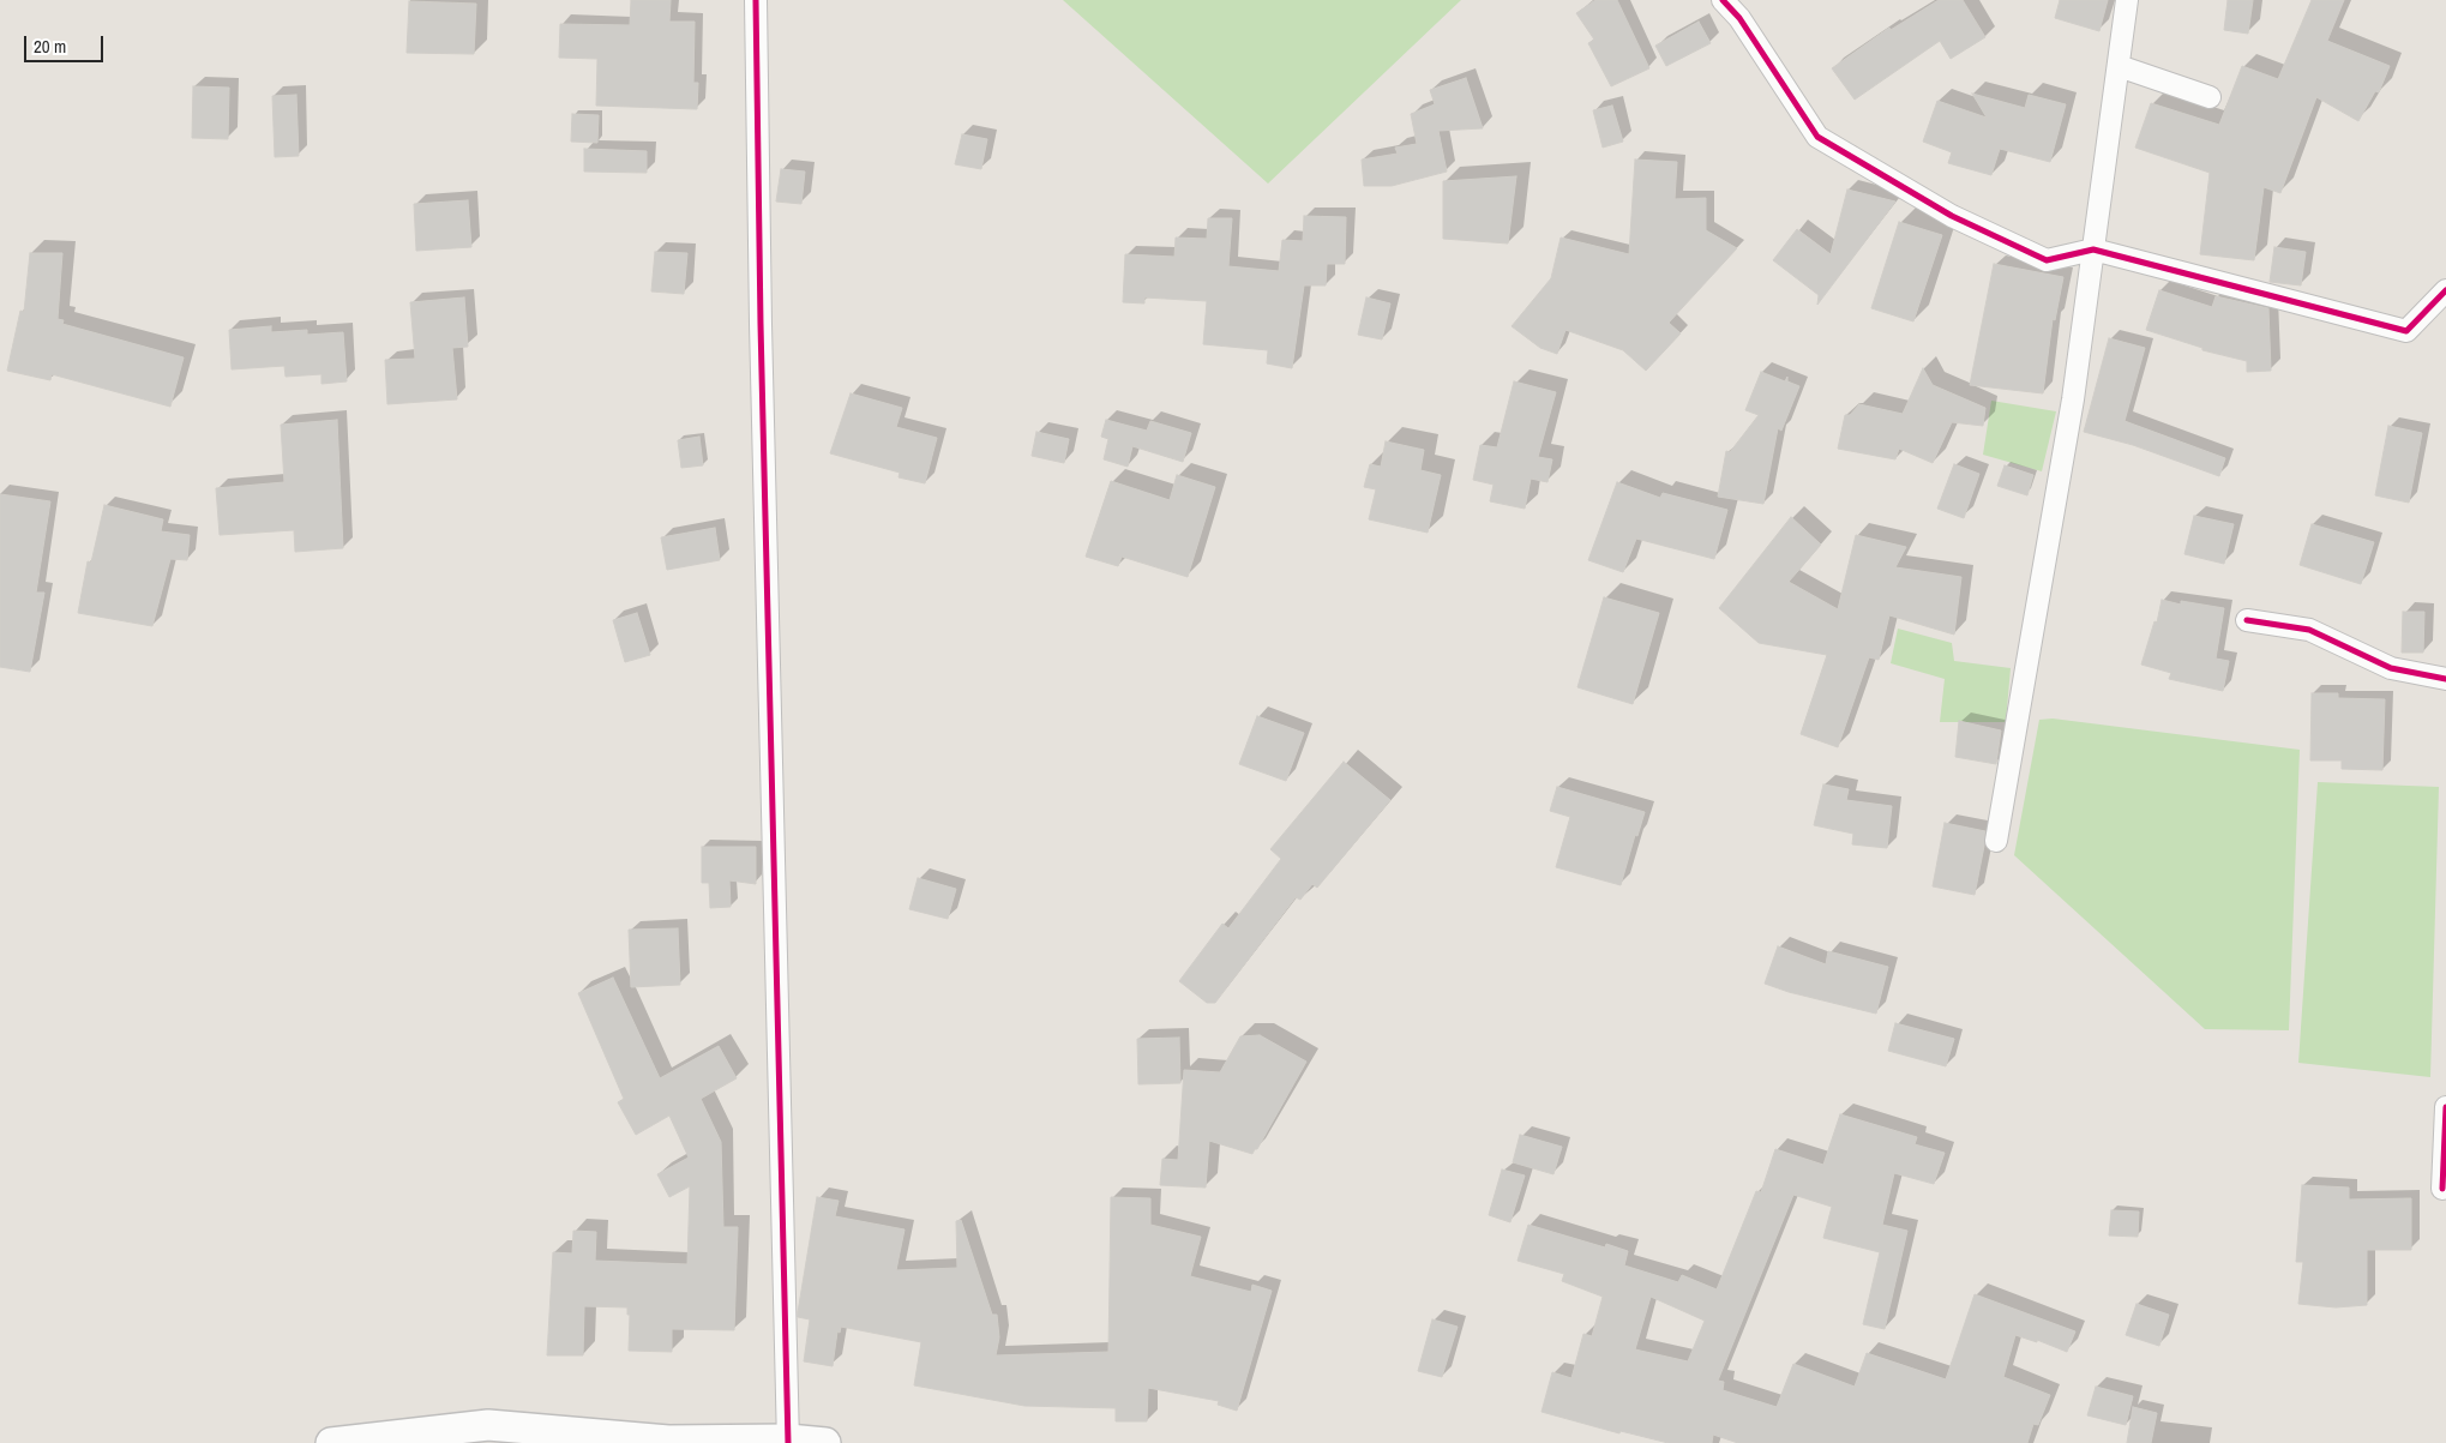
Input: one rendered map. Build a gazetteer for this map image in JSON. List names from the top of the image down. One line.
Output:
{"scale_bar":"20 m"}
